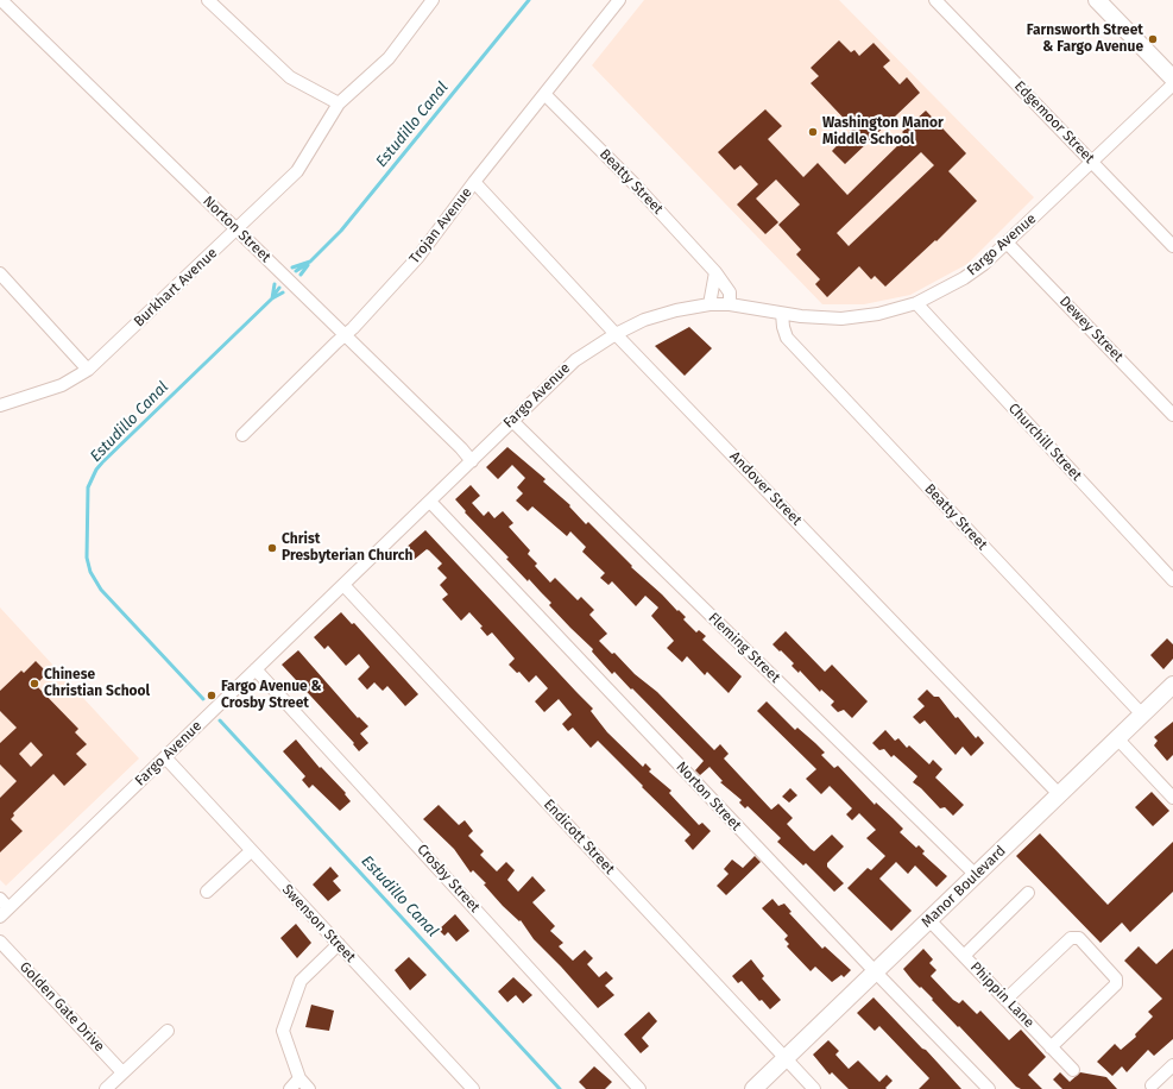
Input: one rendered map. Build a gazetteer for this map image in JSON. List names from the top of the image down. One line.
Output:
{"streets":{"street":["Edgemoor Street","Beatty Street","Trojan Avenue","Norton Street","Fargo Avenue","Burkhart Avenue","Dewey Street","Churchill Street","Andover Street","Fleming Street","Endicott Street","Crosby Street","Manor Boulevard","Swenson Street","Phippin Lane","Golden Gate Drive"]},"crossings":[["Edgemoor Street","Fargo Avenue"],["Beatty Street","Trojan Avenue"],["Beatty Street","Fargo Avenue"],["Beatty Street","Manor Boulevard"],["Trojan Avenue","Norton Street"],["Trojan Avenue","Andover Street"],["Norton Street","Fargo Avenue"],["Norton Street","Burkhart Avenue"],["Norton Street","Manor Boulevard"],["Fargo Avenue","Dewey Street"],["Fargo Avenue","Churchill Street"],["Fargo Avenue","Andover Street"],["Fargo Avenue","Fleming Street"],["Fargo Avenue","Endicott Street"],["Fargo Avenue","Crosby Street"],["Fargo Avenue","Swenson Street"],["Andover Street","Manor Boulevard"],["Fleming Street","Manor Boulevard"],["Endicott Street","Manor Boulevard"],["Manor Boulevard","Phippin Lane"]],"water":["Estudillo Canal"],"places":["Farnsworth Street & Fargo Avenue","Washington Manor Middle School","Christ Presbyterian Church","Chinese Christian School","Fargo Avenue & Crosby Street"]}
